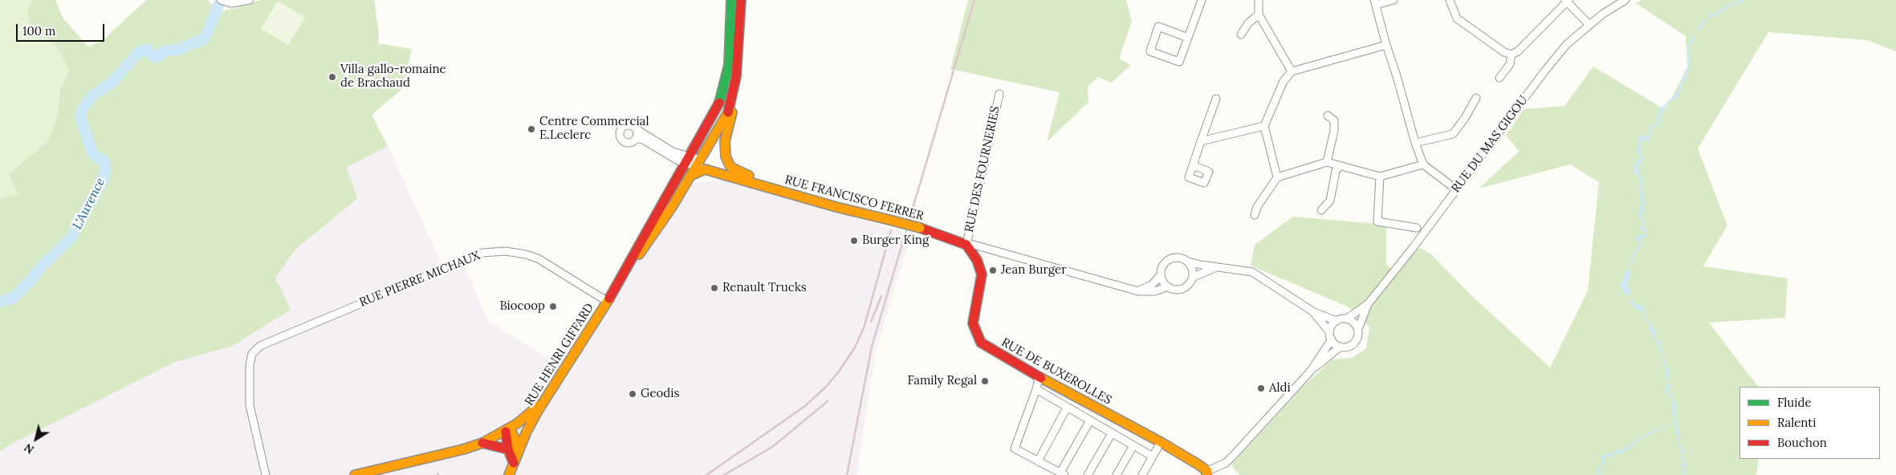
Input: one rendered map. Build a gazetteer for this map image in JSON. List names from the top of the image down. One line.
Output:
{"streets":{"street":["RUE DU MAS GIGOU","RUE DES FOURNERIES","RUE FRANCISCO FERRER","RUE PIERRE MICHAUX","RUE HENRI GIFFARD","RUE DE BUXEROLLES"]},"crossings":[["RUE DES FOURNERIES","RUE FRANCISCO FERRER"],["RUE DES FOURNERIES","RUE DE BUXEROLLES"],["RUE FRANCISCO FERRER","RUE DE BUXEROLLES"],["RUE PIERRE MICHAUX","RUE HENRI GIFFARD"]],"water":["L'Aurence"],"places":["Villa gallo-romaine de Brachaud","Centre Commercial E.Leclerc","Burger King","Jean Burger","Renault Trucks","Biocoop","Family Regal","Aldi","Geodis"],"legend":["Fluide","Ralenti","Bouchon"],"scale_bar":"100 m","north":"bottom left"}
